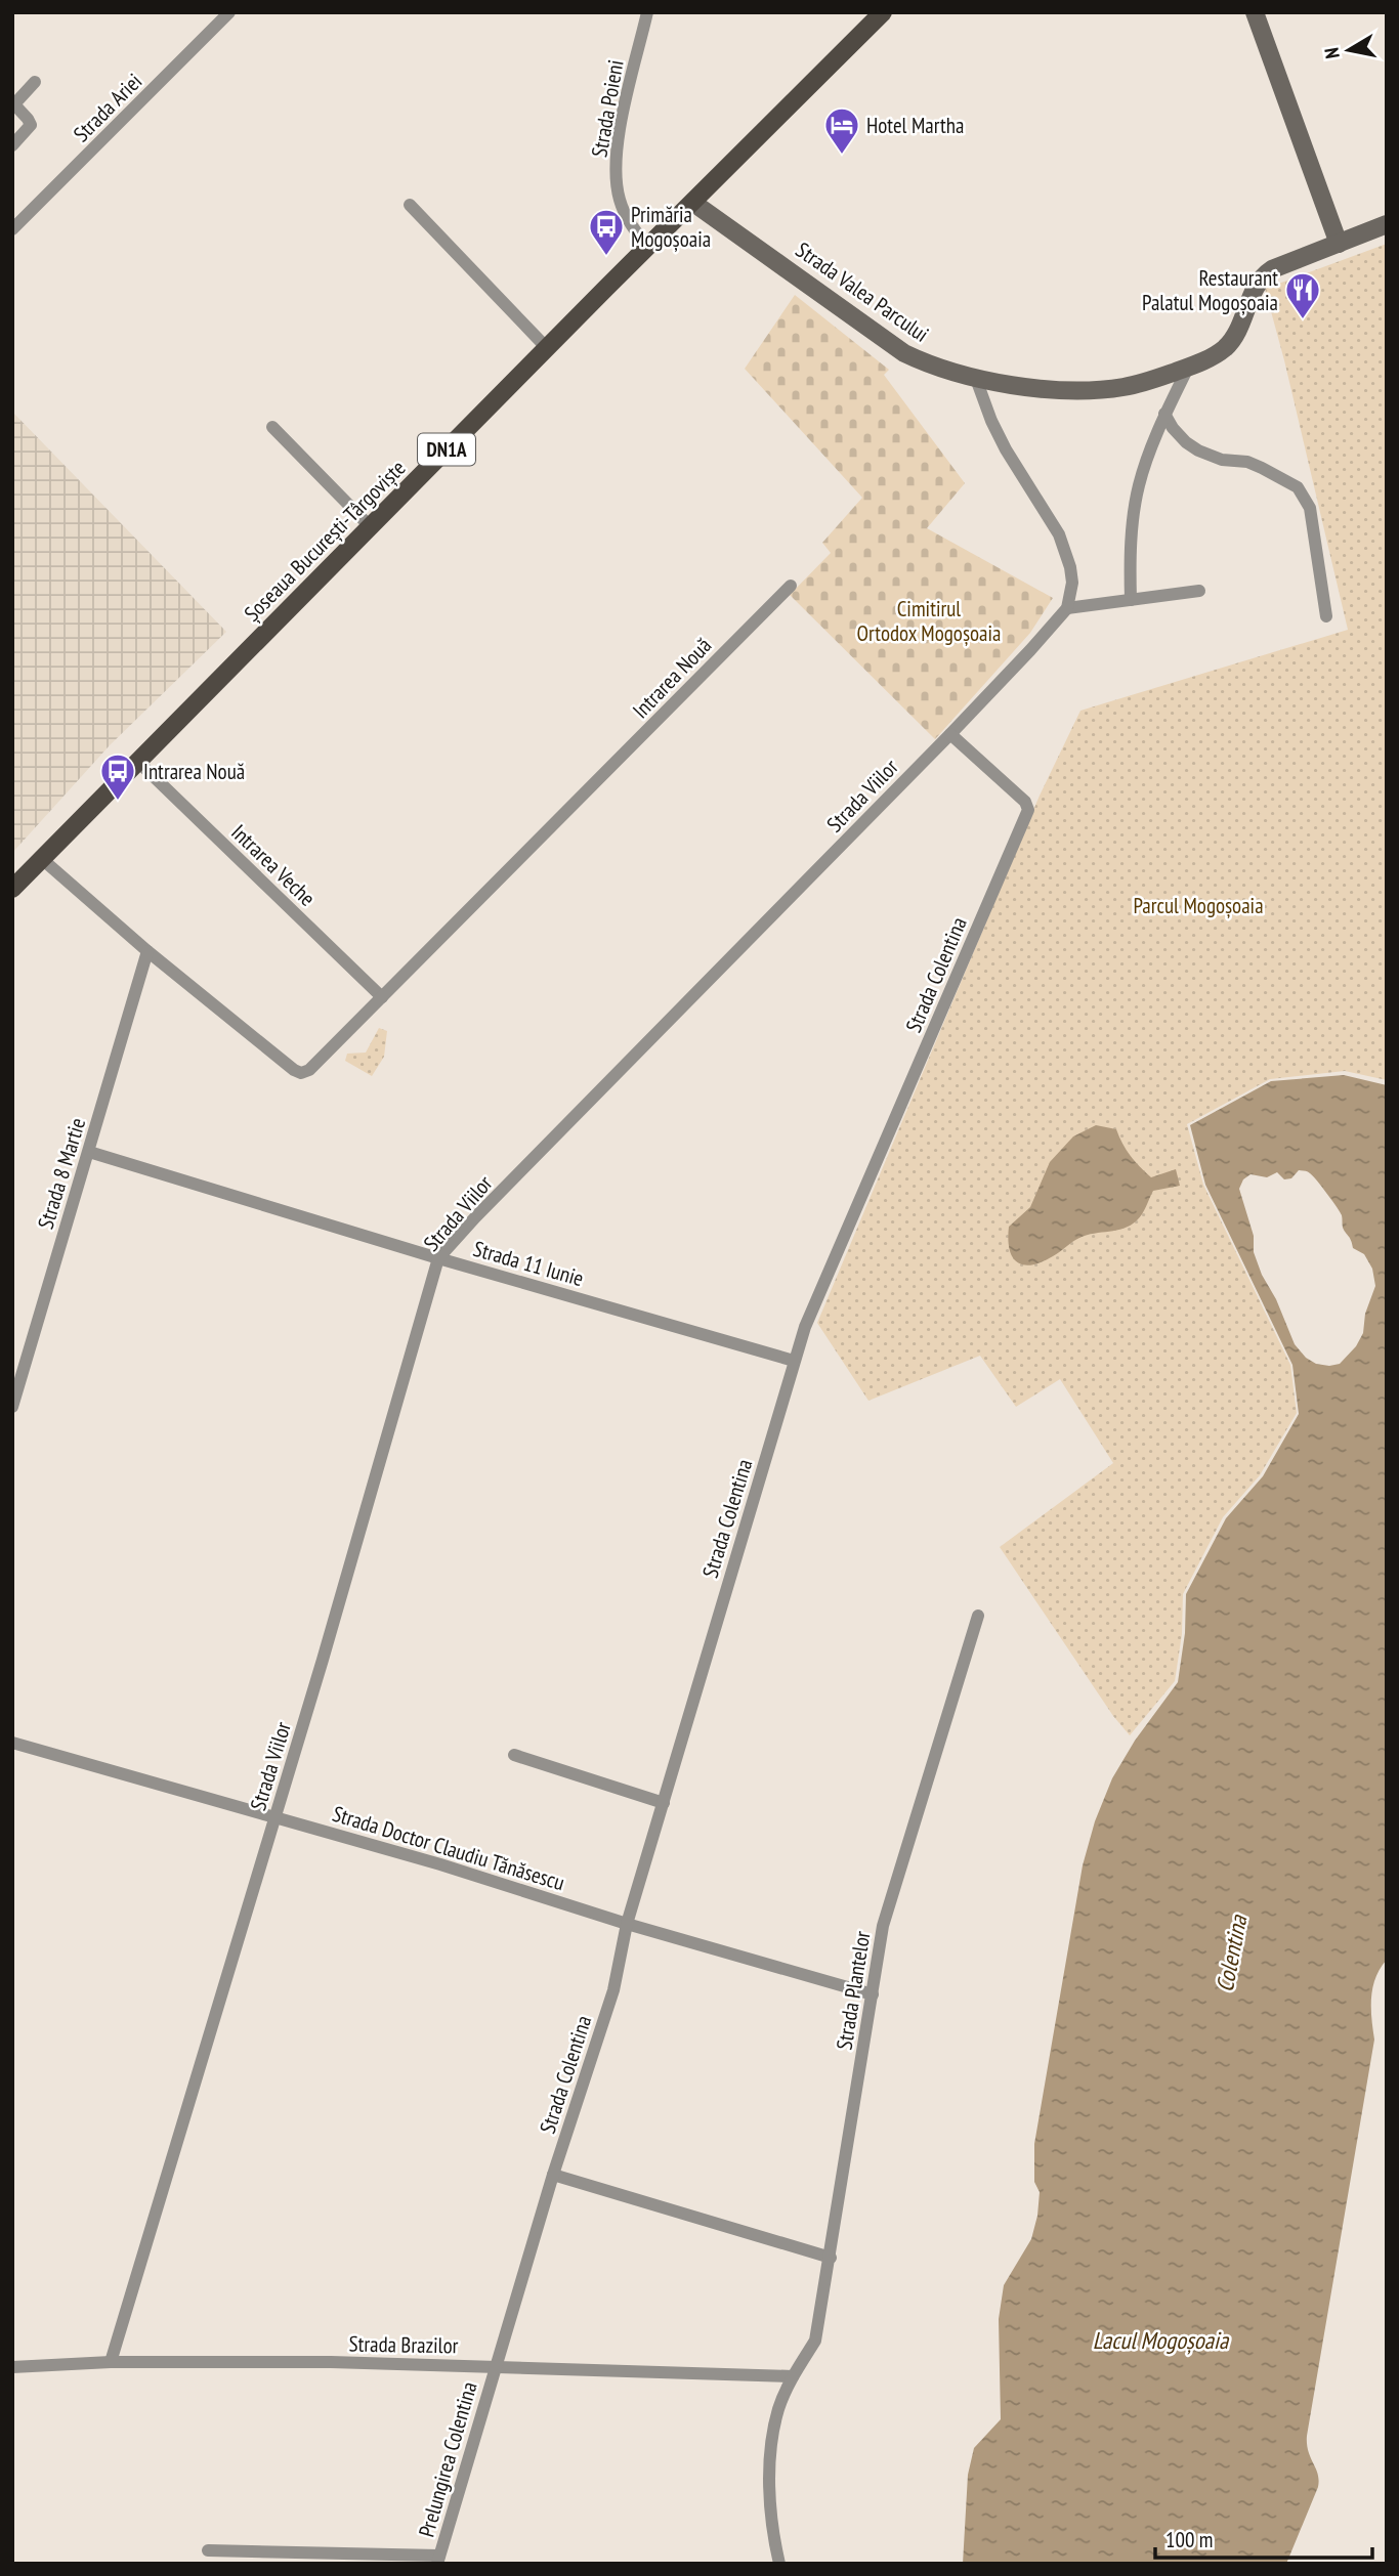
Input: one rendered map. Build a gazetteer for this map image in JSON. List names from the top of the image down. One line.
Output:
{"streets":{"main road":["DN1A","Șoseaua București-Târgoviște"],"street":["Strada Ariei","Strada Poieni","Strada Valea Parcului","Intrarea Nouă","Strada Viilor","Intrarea Veche","Strada Colentina","Strada 8 Martie","Strada 11 Iunie","Strada Doctor Claudiu Tănăsescu","Strada Plantelor","Strada Brazilor","Prelungirea Colentina"]},"crossings":[["Strada Poieni","Șoseaua București-Târgoviște"],["Strada Valea Parcului","Șoseaua București-Târgoviște"],["Șoseaua București-Târgoviște","Intrarea Nouă"],["Șoseaua București-Târgoviște","Intrarea Veche"],["Intrarea Nouă","Intrarea Veche"],["Intrarea Nouă","Strada 8 Martie"],["Strada Viilor","Strada Colentina"],["Strada Viilor","Strada 11 Iunie"],["Strada Viilor","Strada Doctor Claudiu Tănăsescu"],["Strada Viilor","Strada Brazilor"],["Strada Colentina","Strada 11 Iunie"],["Strada Colentina","Strada Doctor Claudiu Tănăsescu"],["Strada Colentina","Strada Brazilor"],["Strada Colentina","Prelungirea Colentina"],["Strada 8 Martie","Strada 11 Iunie"],["Strada Doctor Claudiu Tănăsescu","Strada Plantelor"],["Strada Plantelor","Strada Brazilor"],["Strada Brazilor","Prelungirea Colentina"]],"water":["Colentina","Lacul Mogoșoaia"],"parks":["Cimitirul Ortodox Mogoșoaia","Parcul Mogoșoaia"],"places":{"hotel":["Hotel Martha"],"bus stop":["Primăria Mogoșoaia","Intrarea Nouă"],"restaurant":["Restaurant Palatul Mogoșoaia"]},"scale_bar":"100 m","north":"left"}
